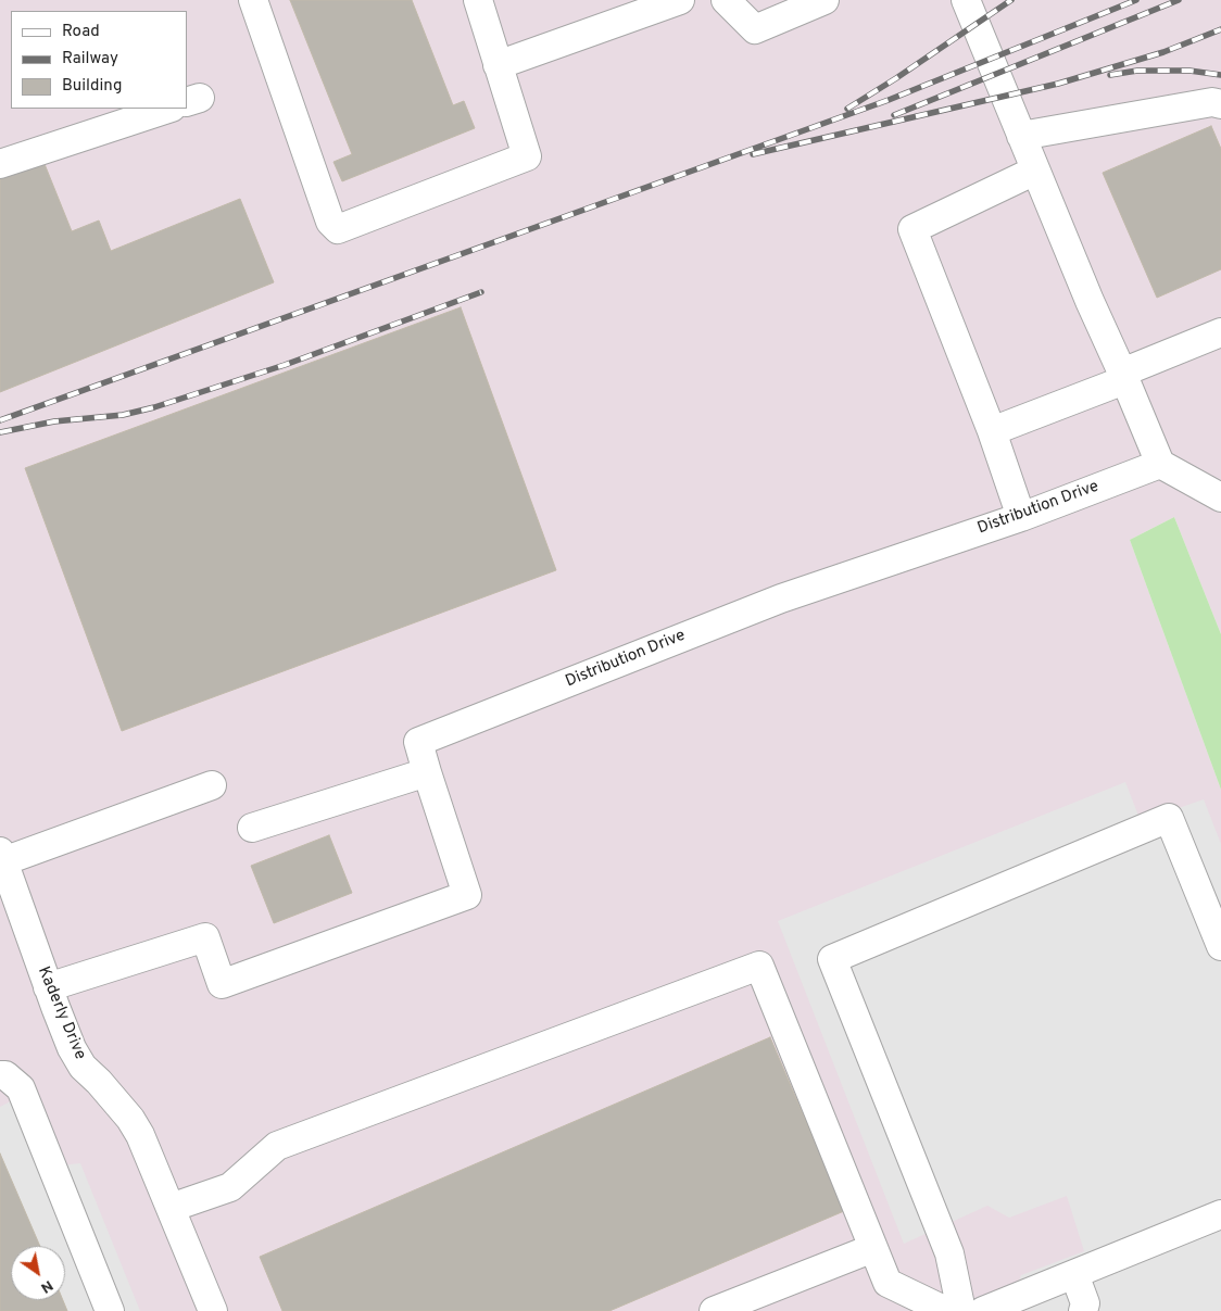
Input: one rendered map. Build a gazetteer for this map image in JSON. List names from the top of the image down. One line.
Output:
{"streets":{"street":["Distribution Drive","Kaderly Drive"]},"legend":["Road","Railway","Building"],"north":"bottom right"}
